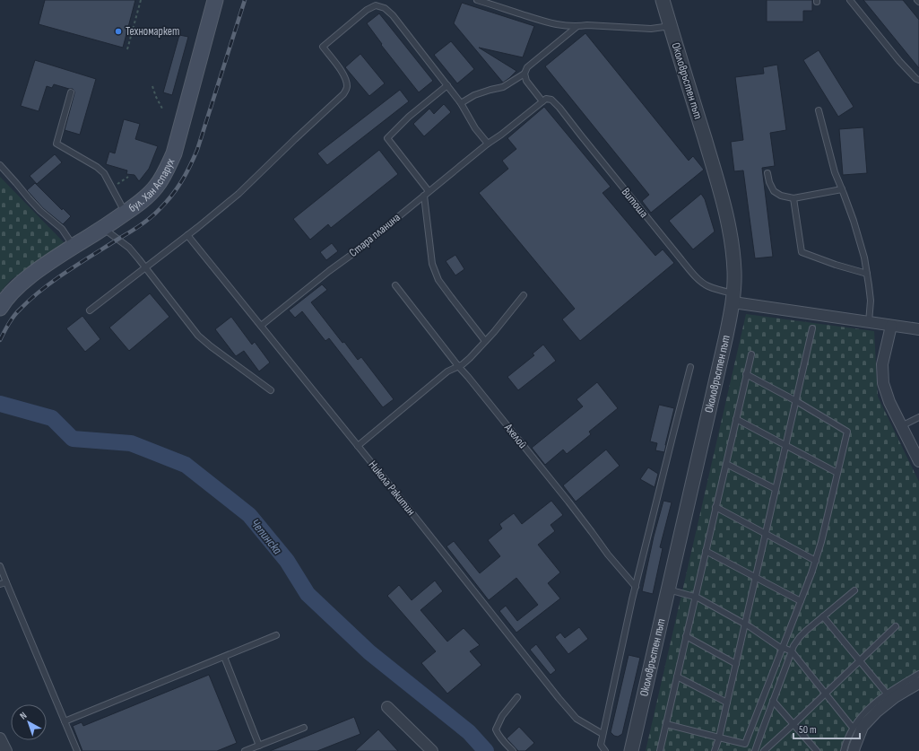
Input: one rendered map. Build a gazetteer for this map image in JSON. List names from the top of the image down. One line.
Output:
{"streets":{"main road":["бул. Хан Аспарух"],"street":["Околовръстен път"],"lane":["Витоша","Стара планина","Ахелой","Никола Ракитин"]},"crossings":[["Околовръстен път","Витоша"],["Витоша","Стара планина"],["Стара планина","Никола Ракитин"]],"water":["Чепинска"],"places":["Техномаркет"],"scale_bar":"50 m","north":"top left"}
